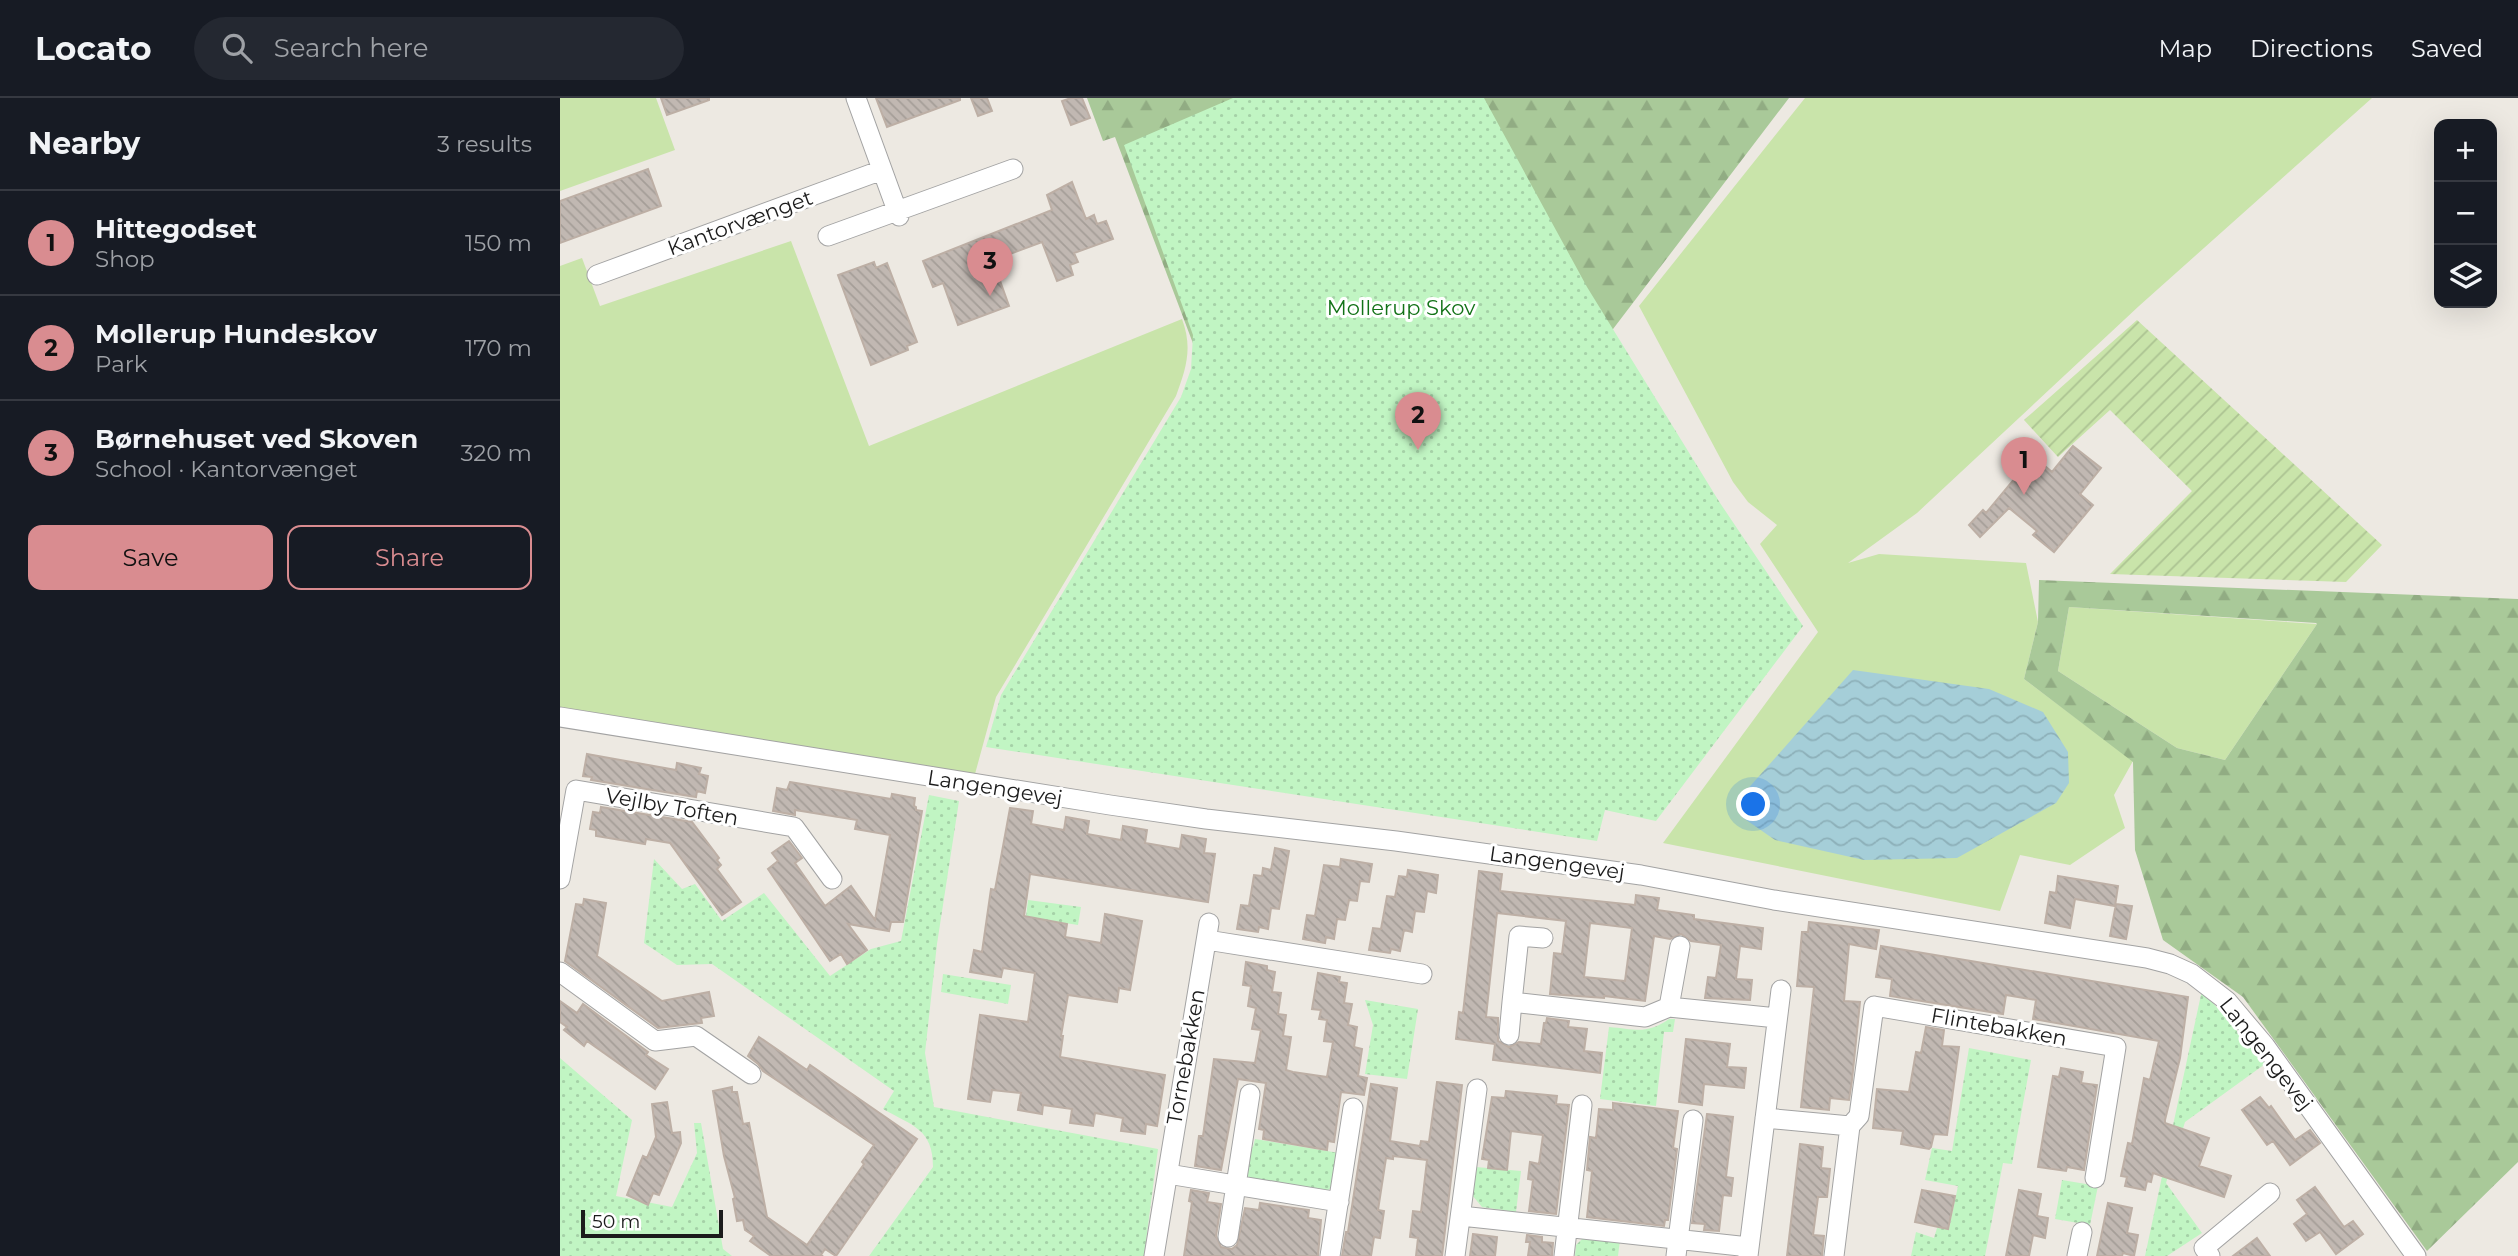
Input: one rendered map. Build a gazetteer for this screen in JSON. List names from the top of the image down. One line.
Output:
{"streets":{"street":["Kantorvænget","Langengevej","Vejlby Toften","Flintebakken","Tornebakken"]},"parks":["Mollerup Skov"],"scale_bar":"50 m","page":{"header":"Locato","search":"Search here","nav":["Map","Directions","Saved"],"heading":["Nearby","3 results"],"map_buttons":["+","−"],"list":[{"mark":"1","name":"Hittegodset","note":"Shop","value":"150 m"},{"mark":"2","name":"Mollerup Hundeskov","note":"Park","value":"170 m"},{"mark":"3","name":"Børnehuset ved Skoven","note":"School · Kantorvænget","value":"320 m"}],"pins":["3","2","1"],"buttons":["Save","Share"],"scale":"50 m"}}
